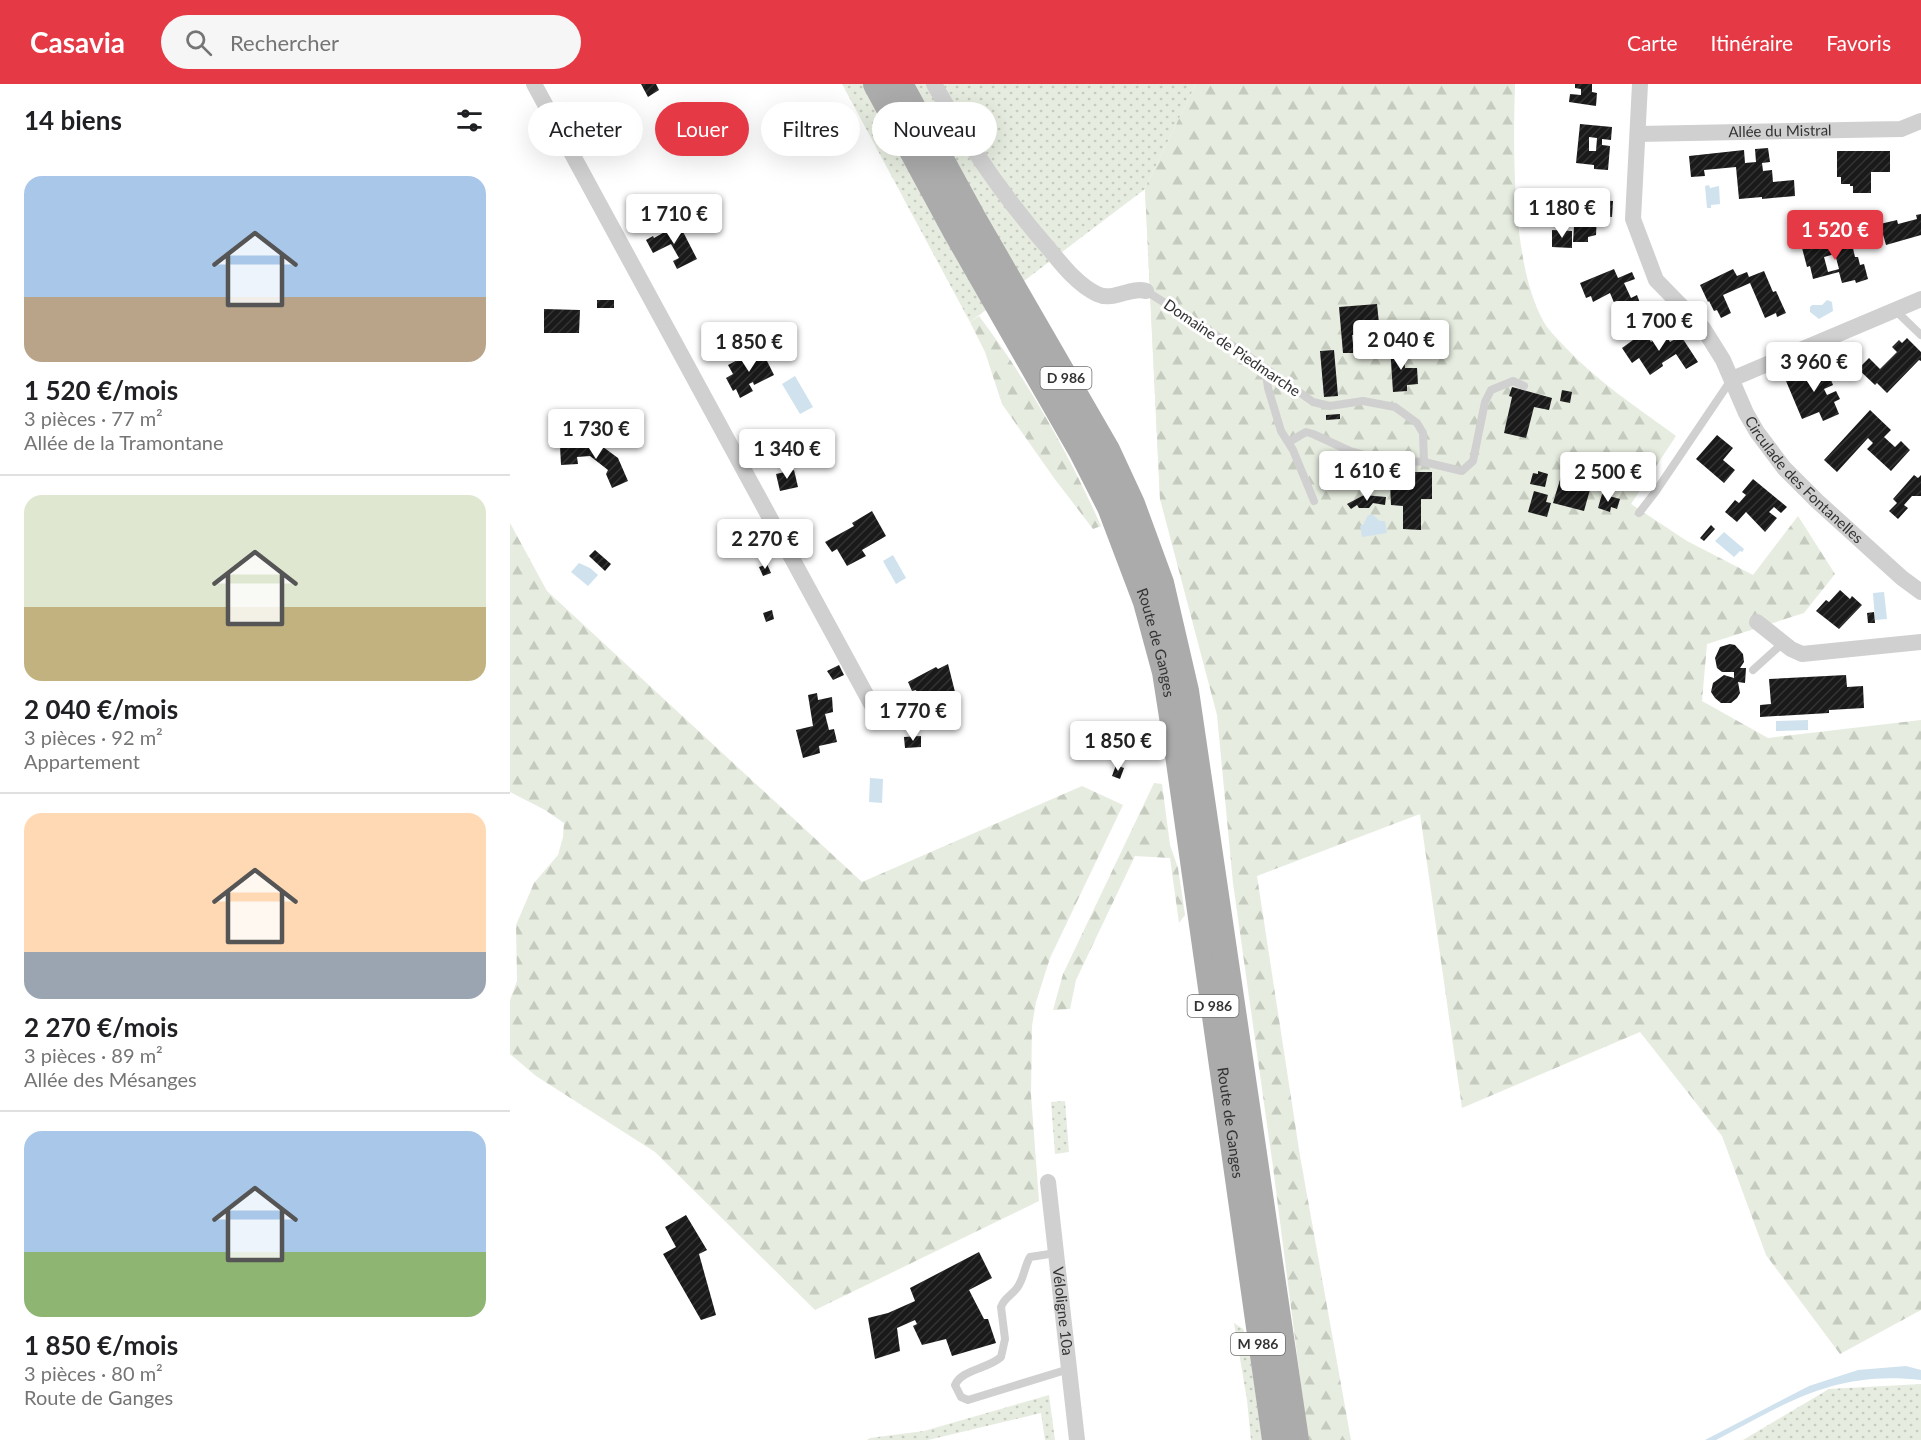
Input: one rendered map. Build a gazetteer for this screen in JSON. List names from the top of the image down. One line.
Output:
{"streets":{"main road":["D 986","Route de Ganges","M 986"],"street":["Allée du Mistral","Circulade des Fontanelles","Véloligne 10a"],"lane":["Domaine de Piedmarche"]},"crossings":[["Allée du Mistral","Circulade des Fontanelles"],["Route de Ganges","M 986"]],"page":{"header":"Casavia","search":"Rechercher","nav":["Carte","Itinéraire","Favoris"],"heading":"14 biens","chip":["Acheter","Louer","Filtres","Nouveau"],"list":[{"name":"1 520 €/mois","note":"3 pièces · 77 m² · Allée de la Tramontane"},{"name":"2 040 €/mois","note":"3 pièces · 92 m² · Appartement"},{"name":"2 270 €/mois","note":"3 pièces · 89 m² · Allée des Mésanges"},{"name":"1 850 €/mois","note":"3 pièces · 80 m² · Route de Ganges"}],"price":["1 180 €","1 710 €","1 520 €","1 700 €","2 040 €","1 850 €","3 960 €","1 730 €","1 340 €","1 610 €","2 500 €","2 270 €","1 770 €","1 850 €"]}}
